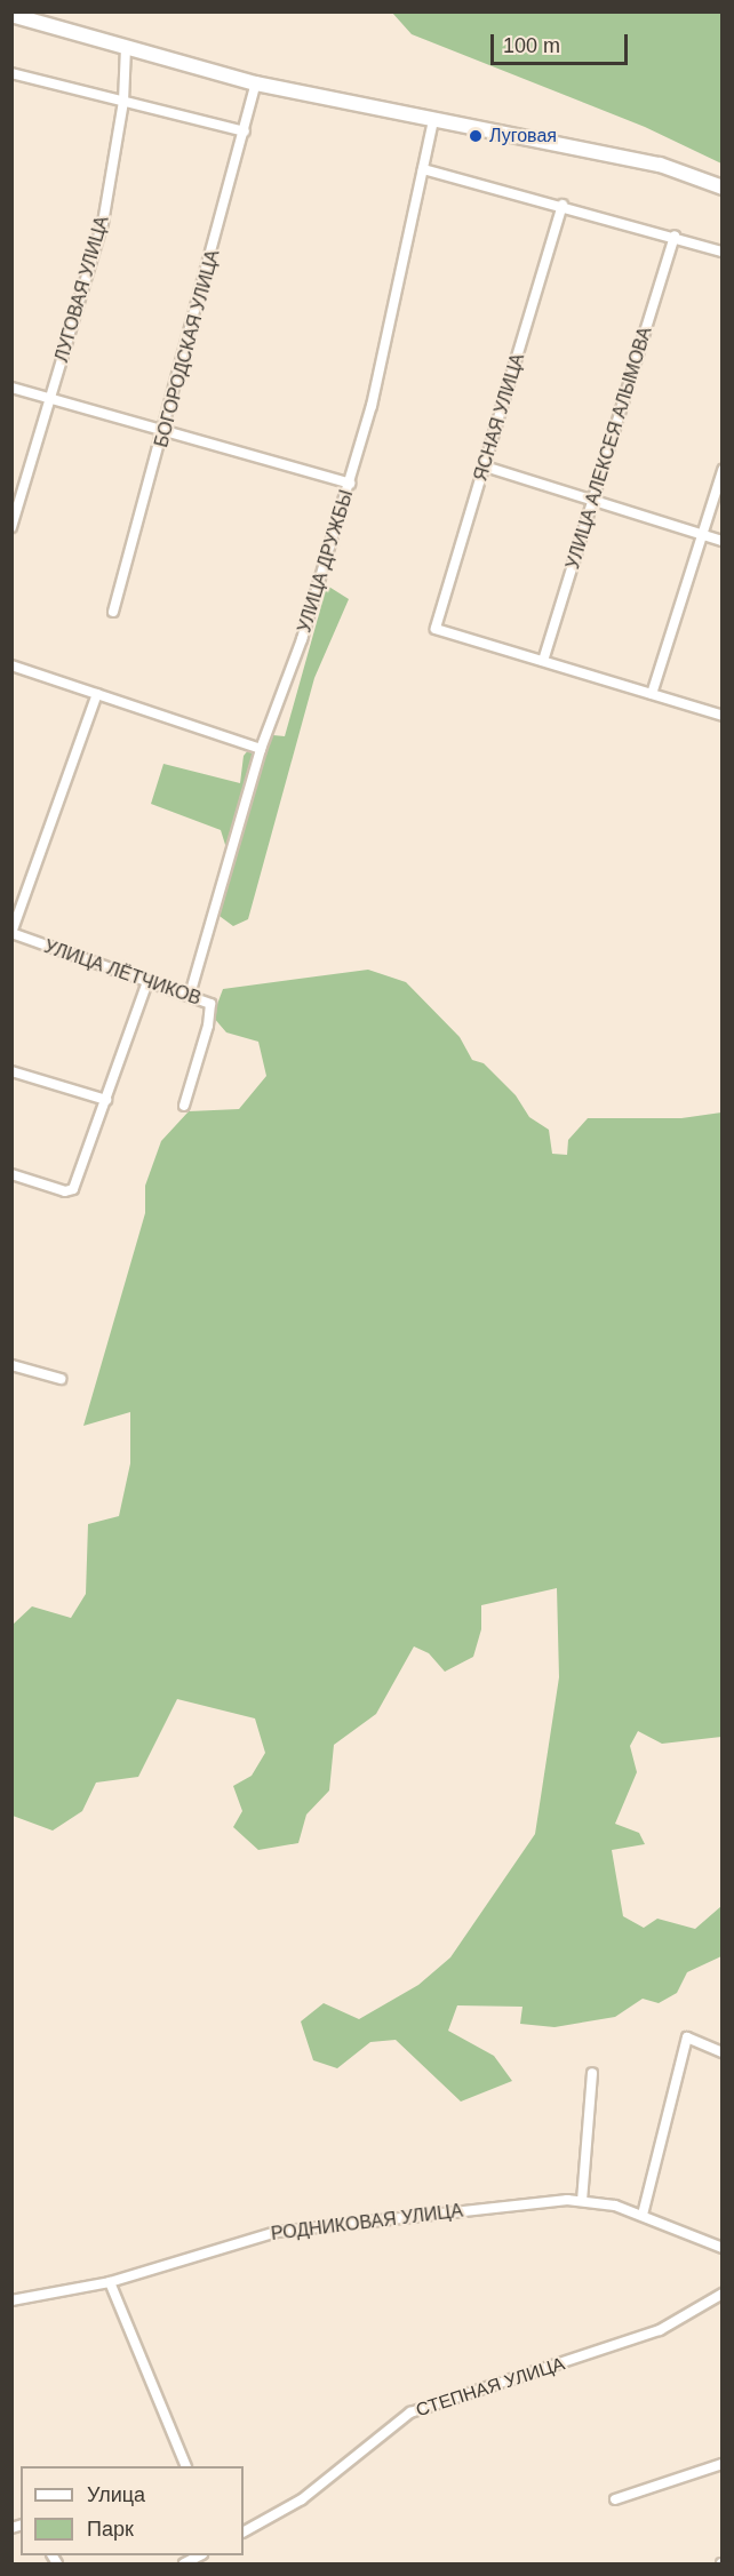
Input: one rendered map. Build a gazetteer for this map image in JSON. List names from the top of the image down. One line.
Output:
{"streets":{"street":["ЛУГОВАЯ УЛИЦА","БОГОРОДСКАЯ УЛИЦА","ЯСНАЯ УЛИЦА","УЛИЦА АЛЕКСЕЯ АЛЫМОВА","УЛИЦА ДРУЖБЫ","УЛИЦА ЛЁТЧИКОВ","РОДНИКОВАЯ УЛИЦА","СТЕПНАЯ УЛИЦА"]},"crossings":[["ЯСНАЯ УЛИЦА","УЛИЦА АЛЕКСЕЯ АЛЫМОВА"],["УЛИЦА ДРУЖБЫ","УЛИЦА ЛЁТЧИКОВ"]],"places":["Луговая"],"legend":["Улица","Парк"],"scale_bar":"100 m"}
